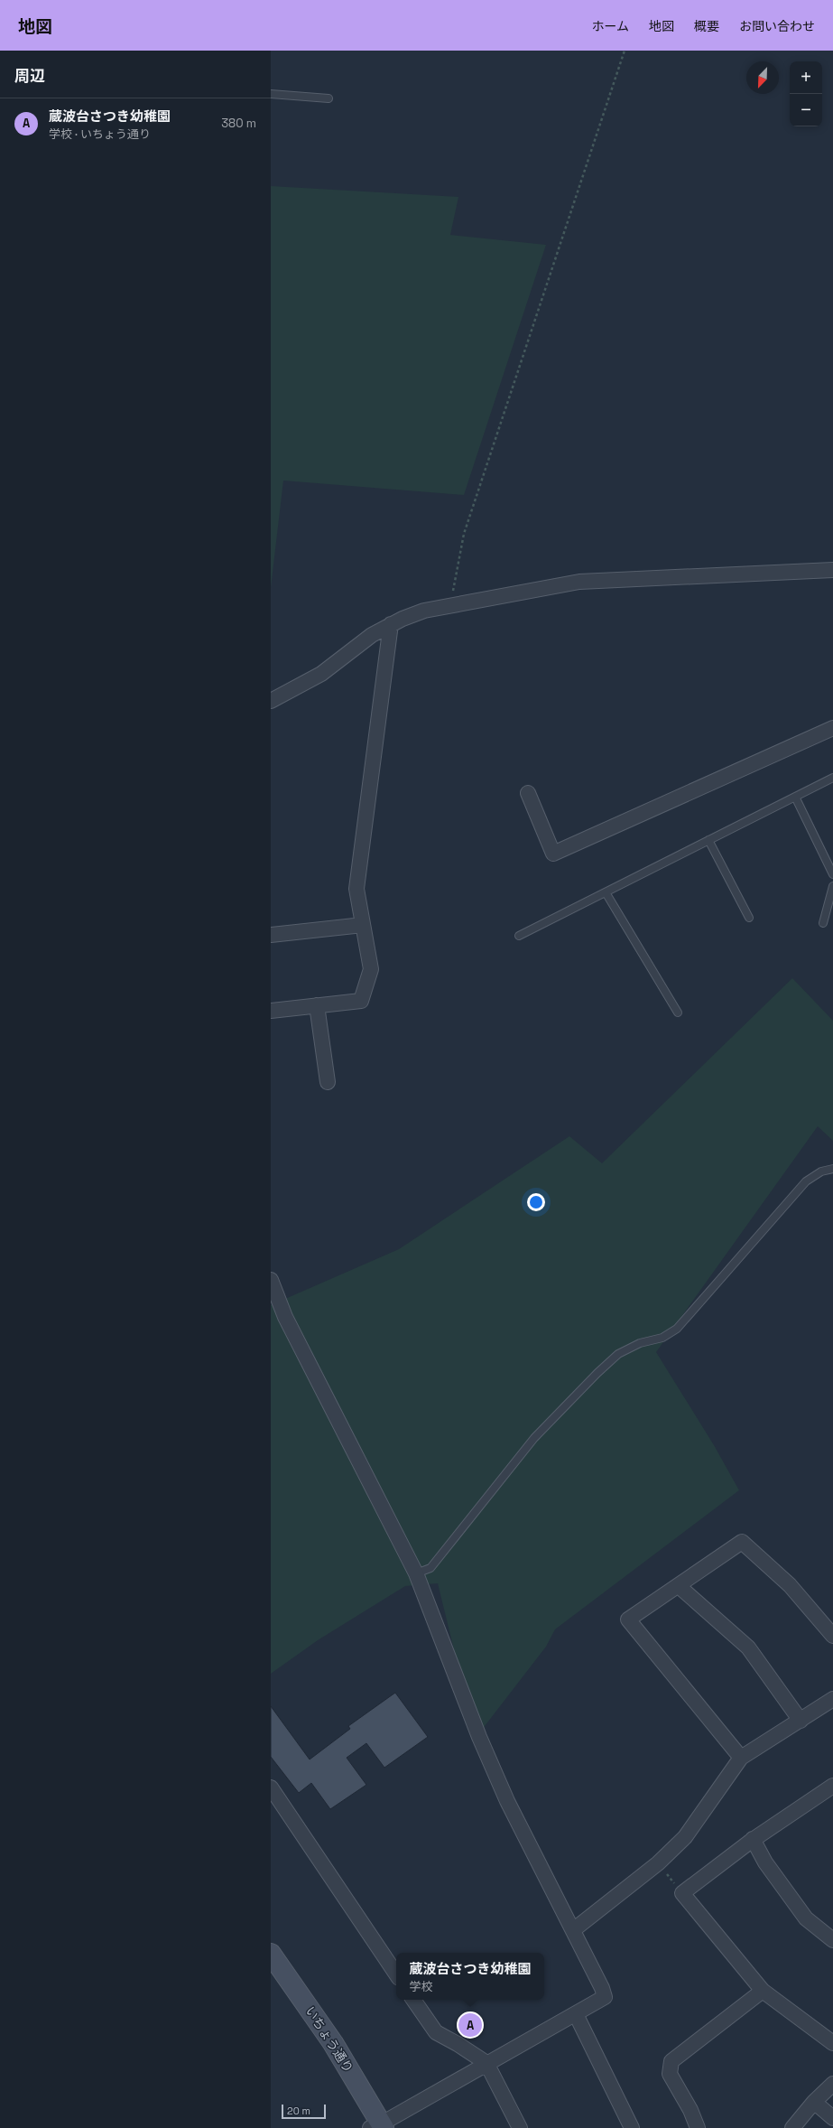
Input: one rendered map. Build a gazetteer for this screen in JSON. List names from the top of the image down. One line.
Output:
{"streets":{"street":["いちょう通り"]},"scale_bar":"20 m","north":"bottom left","page":{"header":"地図","nav":["ホーム","地図","概要","お問い合わせ"],"heading":"周辺","map_buttons":["+","−"],"list":[{"mark":"A","name":"蔵波台さつき幼稚園","note":"学校 · いちょう通り","value":"380 m"}],"popup":["蔵波台さつき幼稚園","学校"],"pins":"A","scale":"20 m"}}
